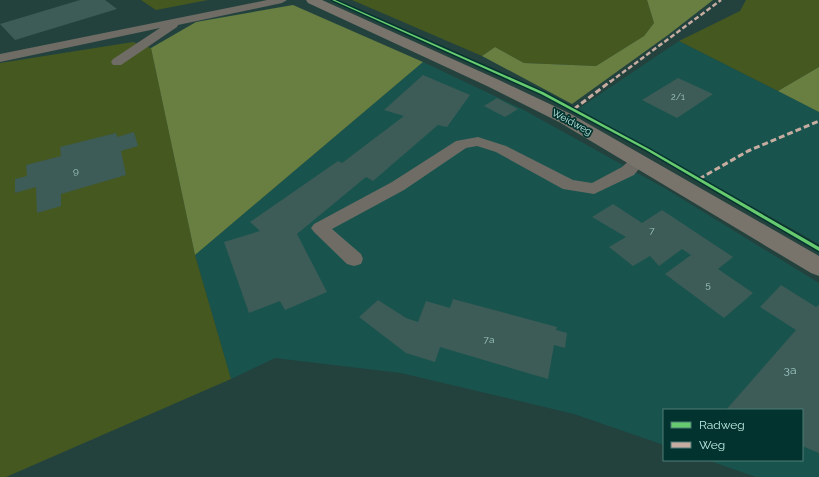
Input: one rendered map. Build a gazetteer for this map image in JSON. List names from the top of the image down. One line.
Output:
{"streets":{"main road":["Weidweg"]},"house_numbers":["2/1","9","7","5","7a","3a"],"legend":["Radweg","Weg"]}
